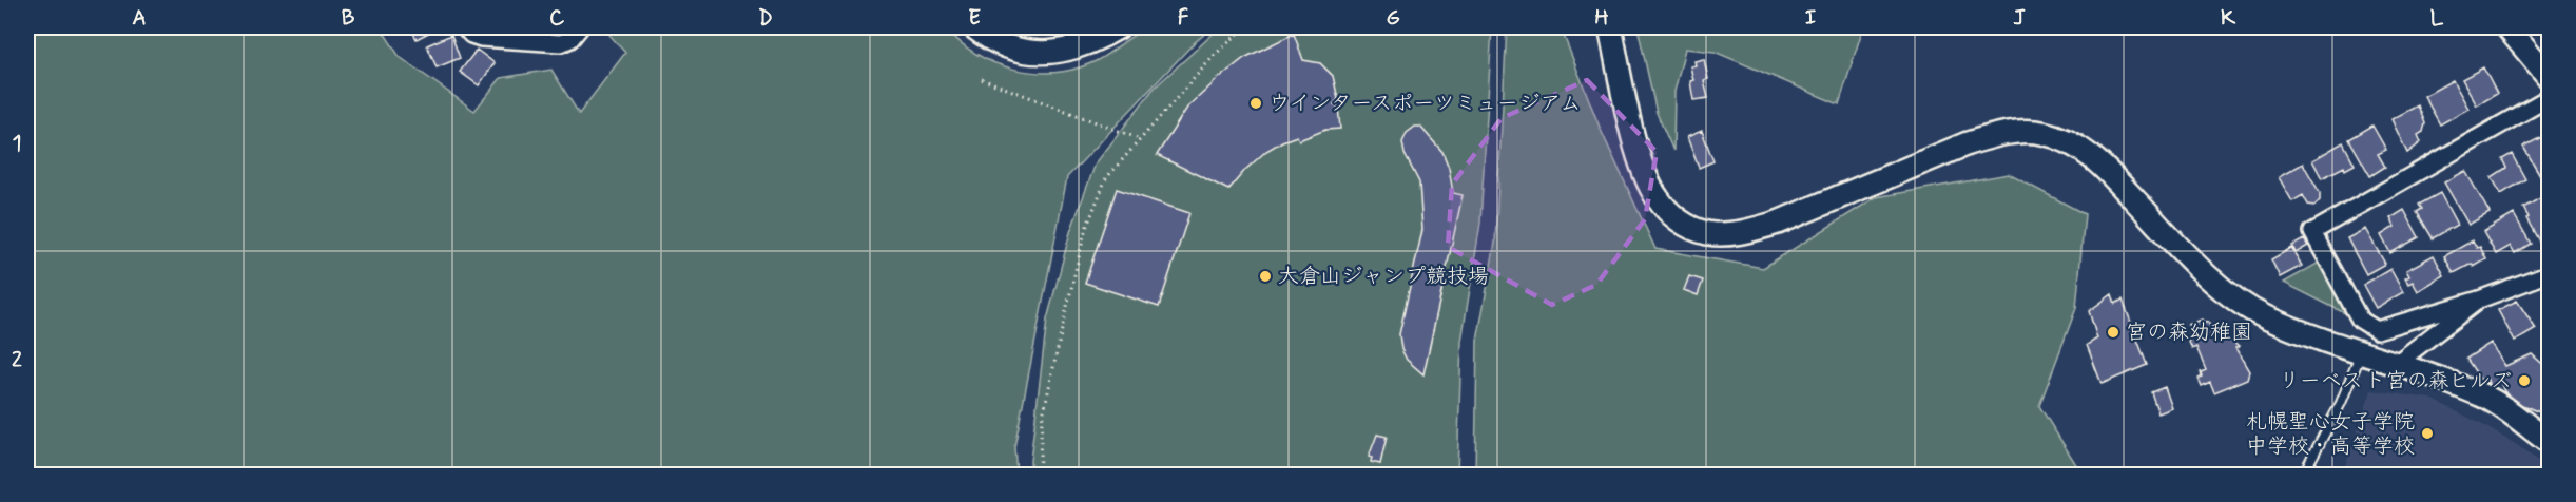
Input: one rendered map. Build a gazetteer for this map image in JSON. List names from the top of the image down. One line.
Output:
{"places":["ウインタースポーツミュージアム","大倉山ジャンプ競技場","宮の森幼稚園","リーベスト宮の森ヒルズ","札幌聖心女子学院 中学校・高等学校"],"grid":{"columns":["A","B","C","D","E","F","G","H","I","J","K","L"],"rows":["1","2"]}}
